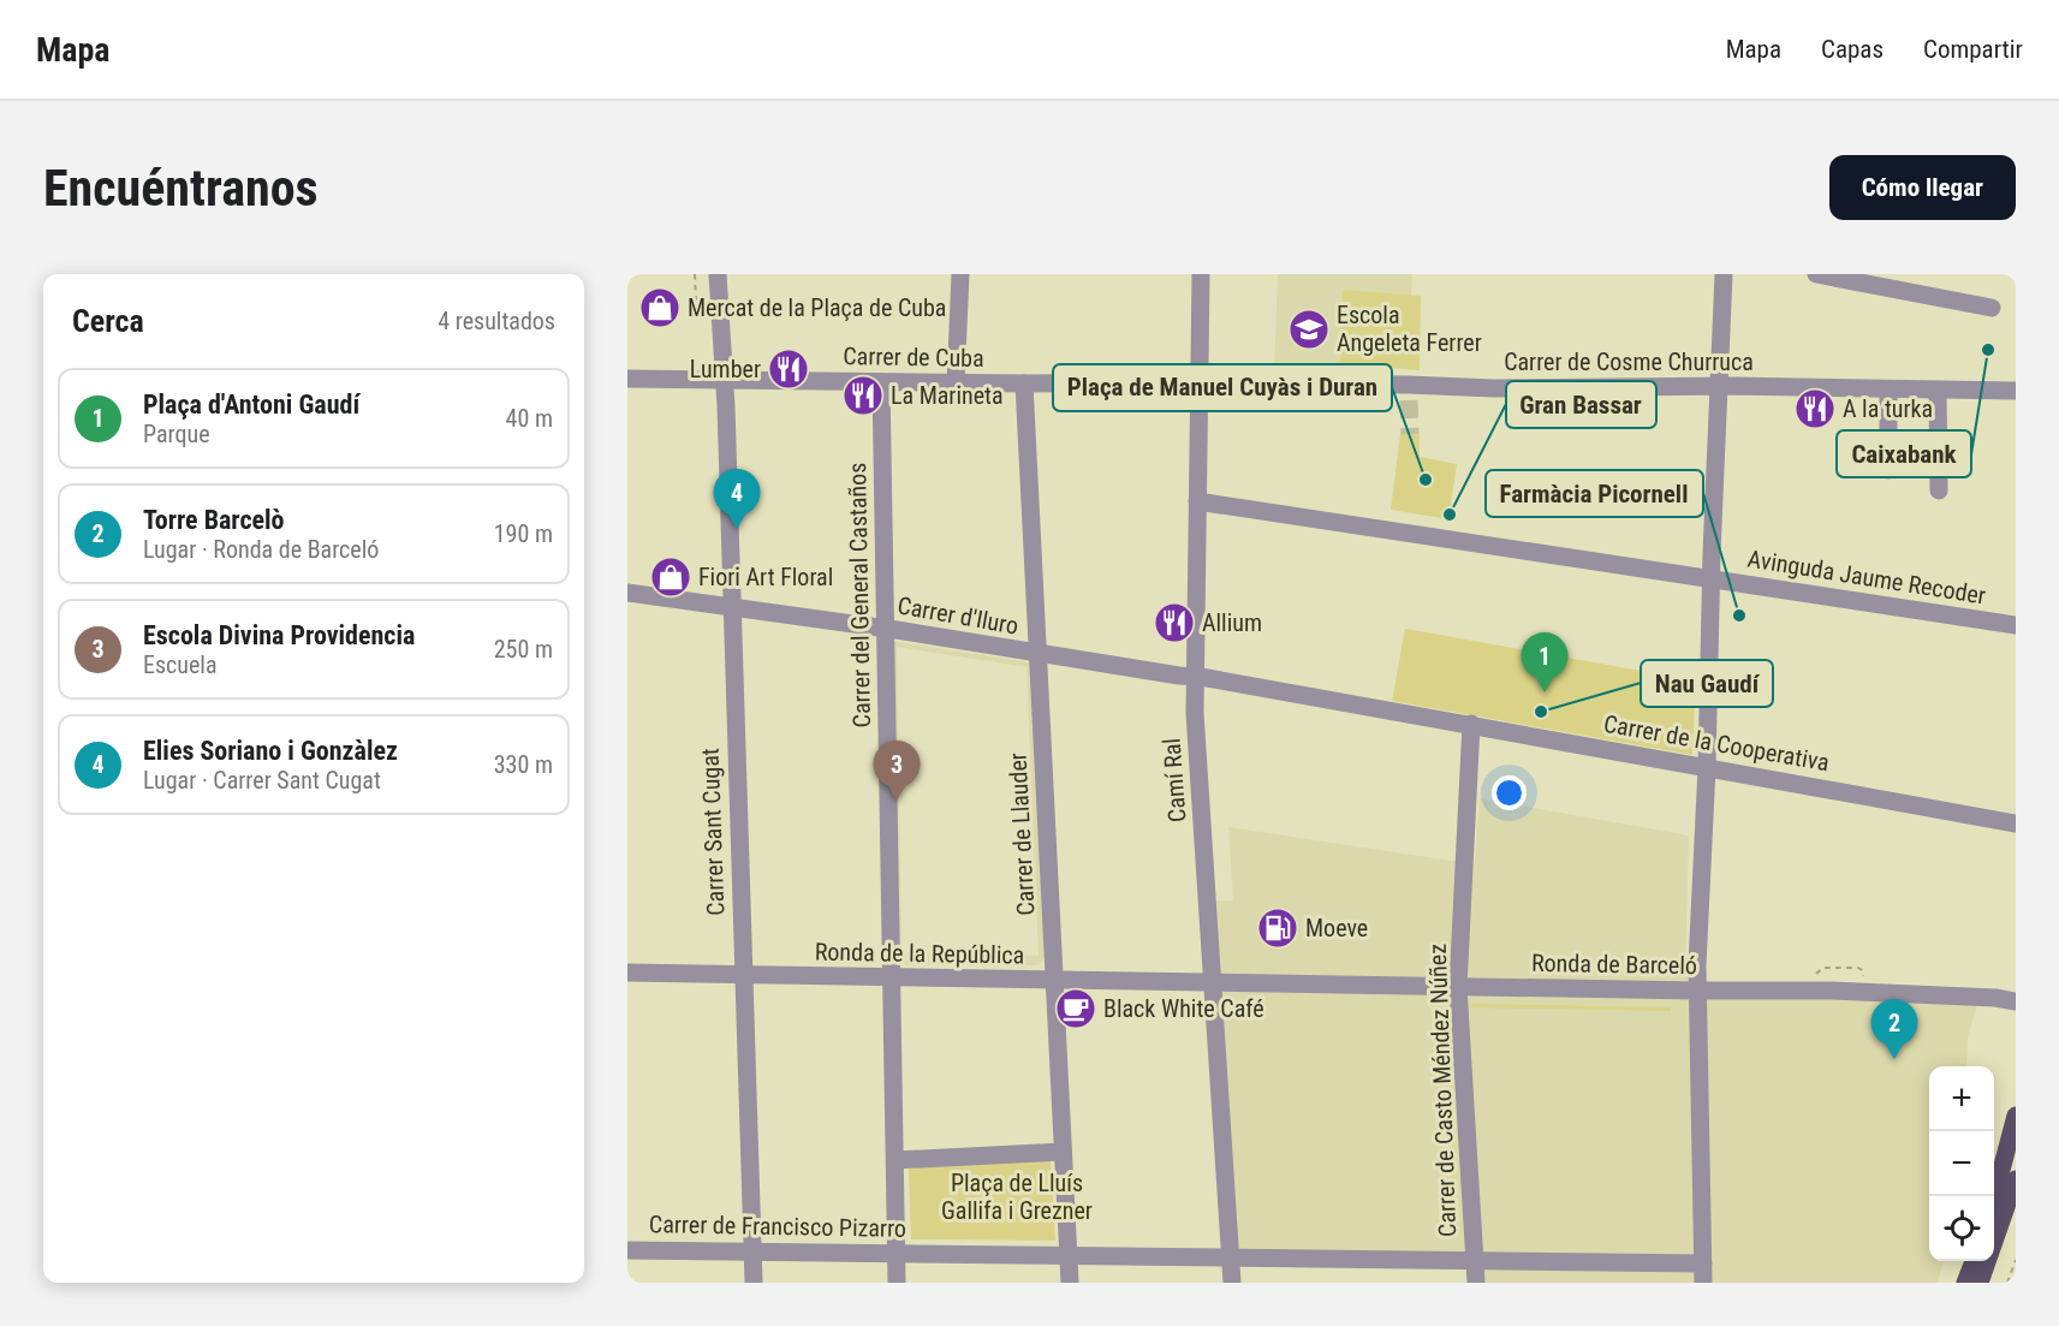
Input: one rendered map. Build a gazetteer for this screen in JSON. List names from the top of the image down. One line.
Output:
{"streets":{"street":["Carrer de Cuba","Carrer de Cosme Churruca","Avinguda Jaume Recoder","Carrer del General Castaños","Carrer d'Iluro","Carrer de la Cooperativa","Camí Ral","Carrer Sant Cugat","Carrer de Llauder","Ronda de la República","Ronda de Barceló","Carrer de Casto Méndez Núñez","Carrer de Francisco Pizarro"]},"crossings":[["Carrer de Cuba","Carrer de Cosme Churruca"],["Carrer de Cuba","Carrer del General Castaños"],["Carrer de Cuba","Camí Ral"],["Carrer de Cuba","Carrer Sant Cugat"],["Carrer de Cuba","Carrer de Llauder"],["Carrer de Cosme Churruca","Camí Ral"],["Avinguda Jaume Recoder","Camí Ral"],["Carrer del General Castaños","Carrer d'Iluro"],["Carrer del General Castaños","Ronda de la República"],["Carrer del General Castaños","Carrer de Francisco Pizarro"],["Carrer d'Iluro","Carrer de la Cooperativa"],["Carrer d'Iluro","Camí Ral"],["Carrer d'Iluro","Carrer Sant Cugat"],["Carrer d'Iluro","Carrer de Llauder"],["Carrer de la Cooperativa","Camí Ral"],["Carrer de la Cooperativa","Carrer de Casto Méndez Núñez"],["Camí Ral","Ronda de la República"],["Camí Ral","Ronda de Barceló"],["Camí Ral","Carrer de Francisco Pizarro"],["Carrer Sant Cugat","Ronda de la República"],["Carrer Sant Cugat","Carrer de Francisco Pizarro"],["Carrer de Llauder","Ronda de la República"],["Carrer de Llauder","Carrer de Francisco Pizarro"],["Ronda de la República","Ronda de Barceló"],["Ronda de Barceló","Carrer de Casto Méndez Núñez"],["Carrer de Casto Méndez Núñez","Carrer de Francisco Pizarro"]],"parks":["Plaça de Lluís Gallifa i Grezner"],"places":{"shop":["Mercat de la Plaça de Cuba","Fiori Art Floral"],"school or university":["Escola Angeleta Ferrer"],"other":["Caixabank","Plaça de Manuel Cuyàs i Duran","Gran Bassar","Farmàcia Picornell","Nau Gaudí"],"restaurant":["Lumber","La Marineta","A la turka","Allium"],"fuel station":["Moeve"],"cafe":["Black White Café"]},"page":{"header":"Mapa","nav":["Mapa","Capas","Compartir"],"buttons":"Cómo llegar","title":"Encuéntranos","heading":["Cerca","4 resultados"],"list":[{"mark":"1","name":"Plaça d'Antoni Gaudí","note":"Parque","value":"40 m"},{"mark":"2","name":"Torre Barcelò","note":"Lugar · Ronda de Barceló","value":"190 m"},{"mark":"3","name":"Escola Divina Providencia","note":"Escuela","value":"250 m"},{"mark":"4","name":"Elies Soriano i Gonzàlez","note":"Lugar · Carrer Sant Cugat","value":"330 m"}],"pins":["4","1","3","2"],"map_buttons":["+","−"]}}
